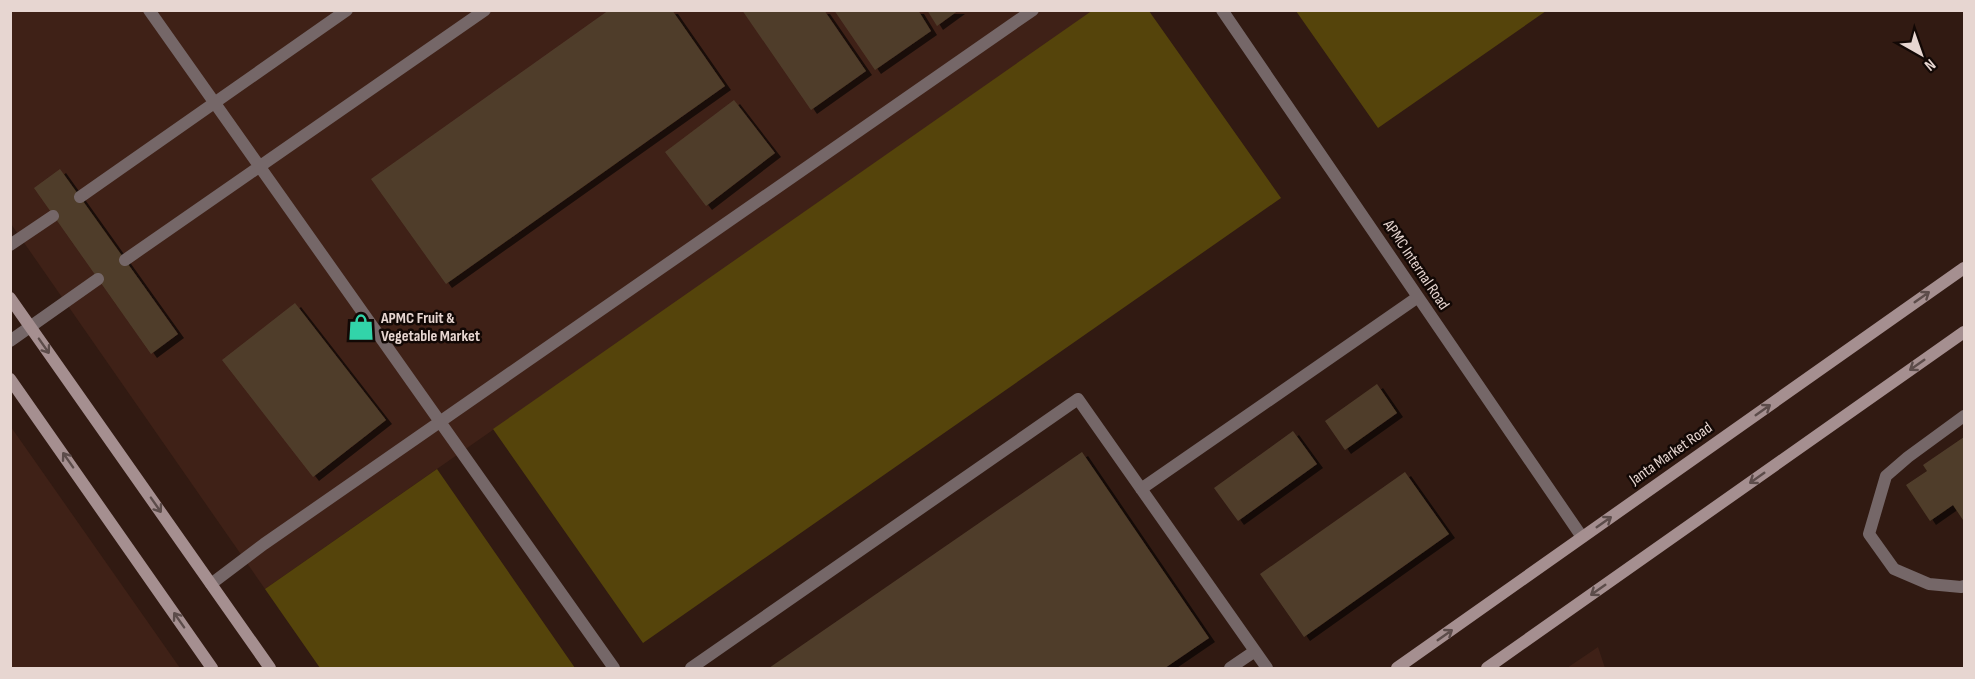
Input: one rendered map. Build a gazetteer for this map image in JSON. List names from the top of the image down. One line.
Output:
{"streets":{"main road":["Janta Market Road"],"lane":["APMC Internal Road"]},"crossings":[["APMC Internal Road","Janta Market Road"]],"places":{"shop":["APMC Fruit & Vegetable Market"]},"north":"bottom right"}
